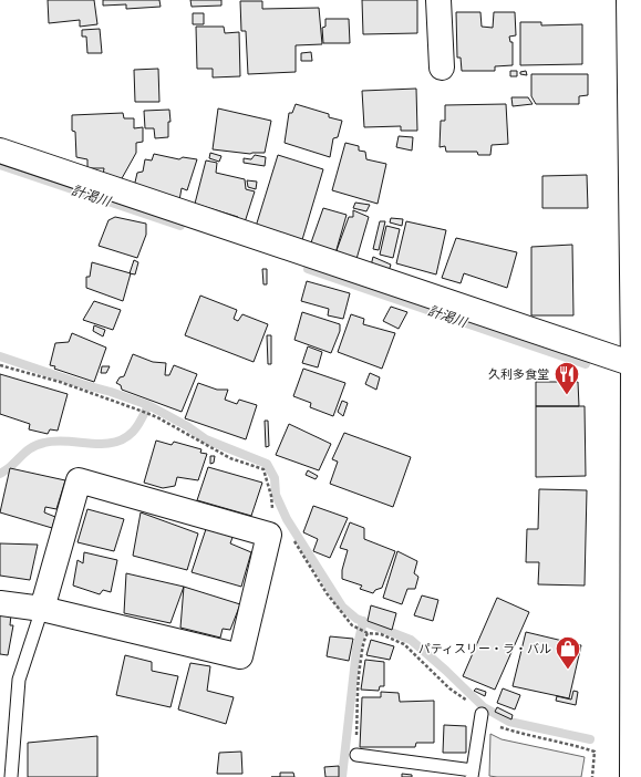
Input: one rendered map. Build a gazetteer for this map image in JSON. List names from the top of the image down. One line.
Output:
{"water":["計渇川"],"places":{"restaurant":["久利多食堂"],"shop":["パティスリー・ラ・バル"]}}
